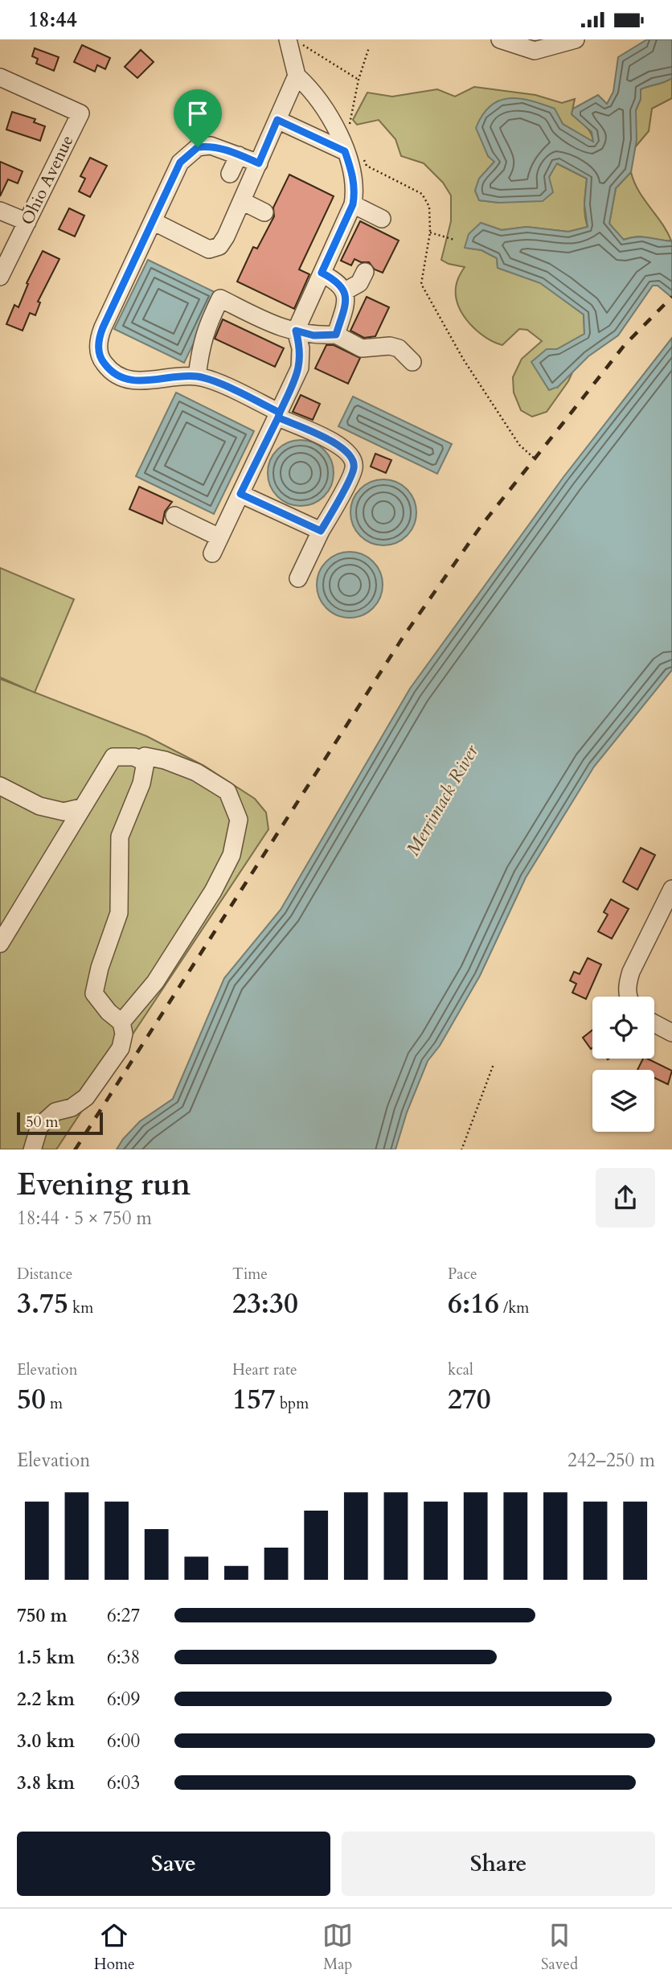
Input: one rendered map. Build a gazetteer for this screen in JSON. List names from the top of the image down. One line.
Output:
{"streets":{"street":["Ohio Avenue"]},"water":["Merrimack River"],"scale_bar":"50 m","page":{"status":"18:44","scale":"50 m","heading":["Evening run","18:44 · 5 × 750 m"],"stats":[["Distance","3.75 km"],["Time","23:30"],["Pace","6:16 /km"],["Elevation","50 m"],["Heart rate","157 bpm"],["kcal","270"]],"chart":["Elevation","242–250 m"],"list":[{"name":"750 m","note":"6:27"},{"name":"1.5 km","note":"6:38"},{"name":"2.2 km","note":"6:09"},{"name":"3.0 km","note":"6:00"},{"name":"3.8 km","note":"6:03"}],"buttons":["Save","Share"],"tabs":["Home","Map","Saved"]}}
